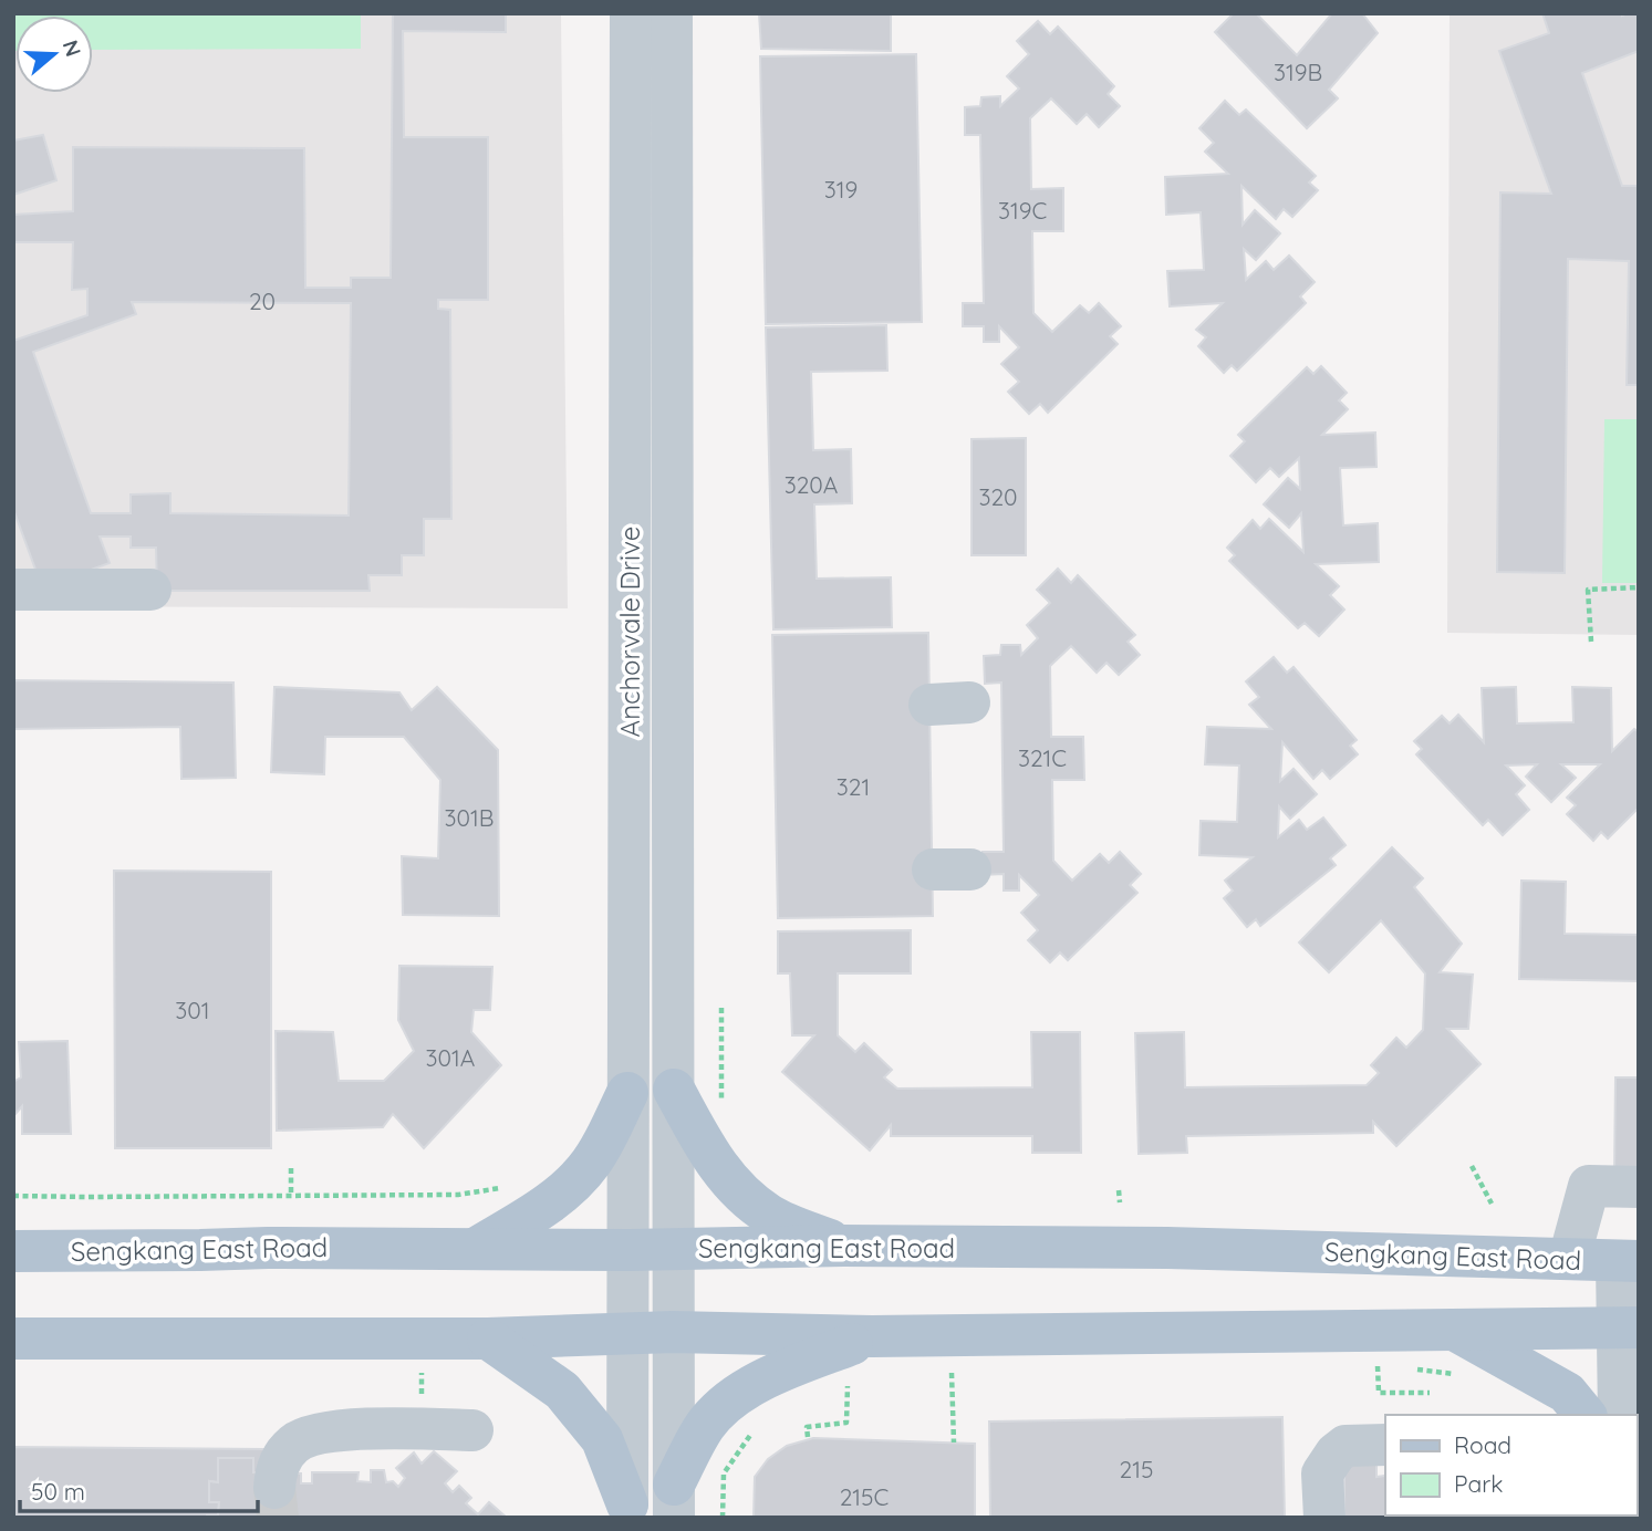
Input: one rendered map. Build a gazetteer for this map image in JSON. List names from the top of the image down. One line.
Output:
{"streets":{"main road":["Sengkang East Road"],"street":["Anchorvale Drive"]},"crossings":[["Anchorvale Drive","Sengkang East Road"]],"house_numbers":["319B","319","319C","20","320A","320","321C","321","301B","301","301A","215","215C"],"legend":["Road","Park"],"scale_bar":"50 m","north":"right"}
